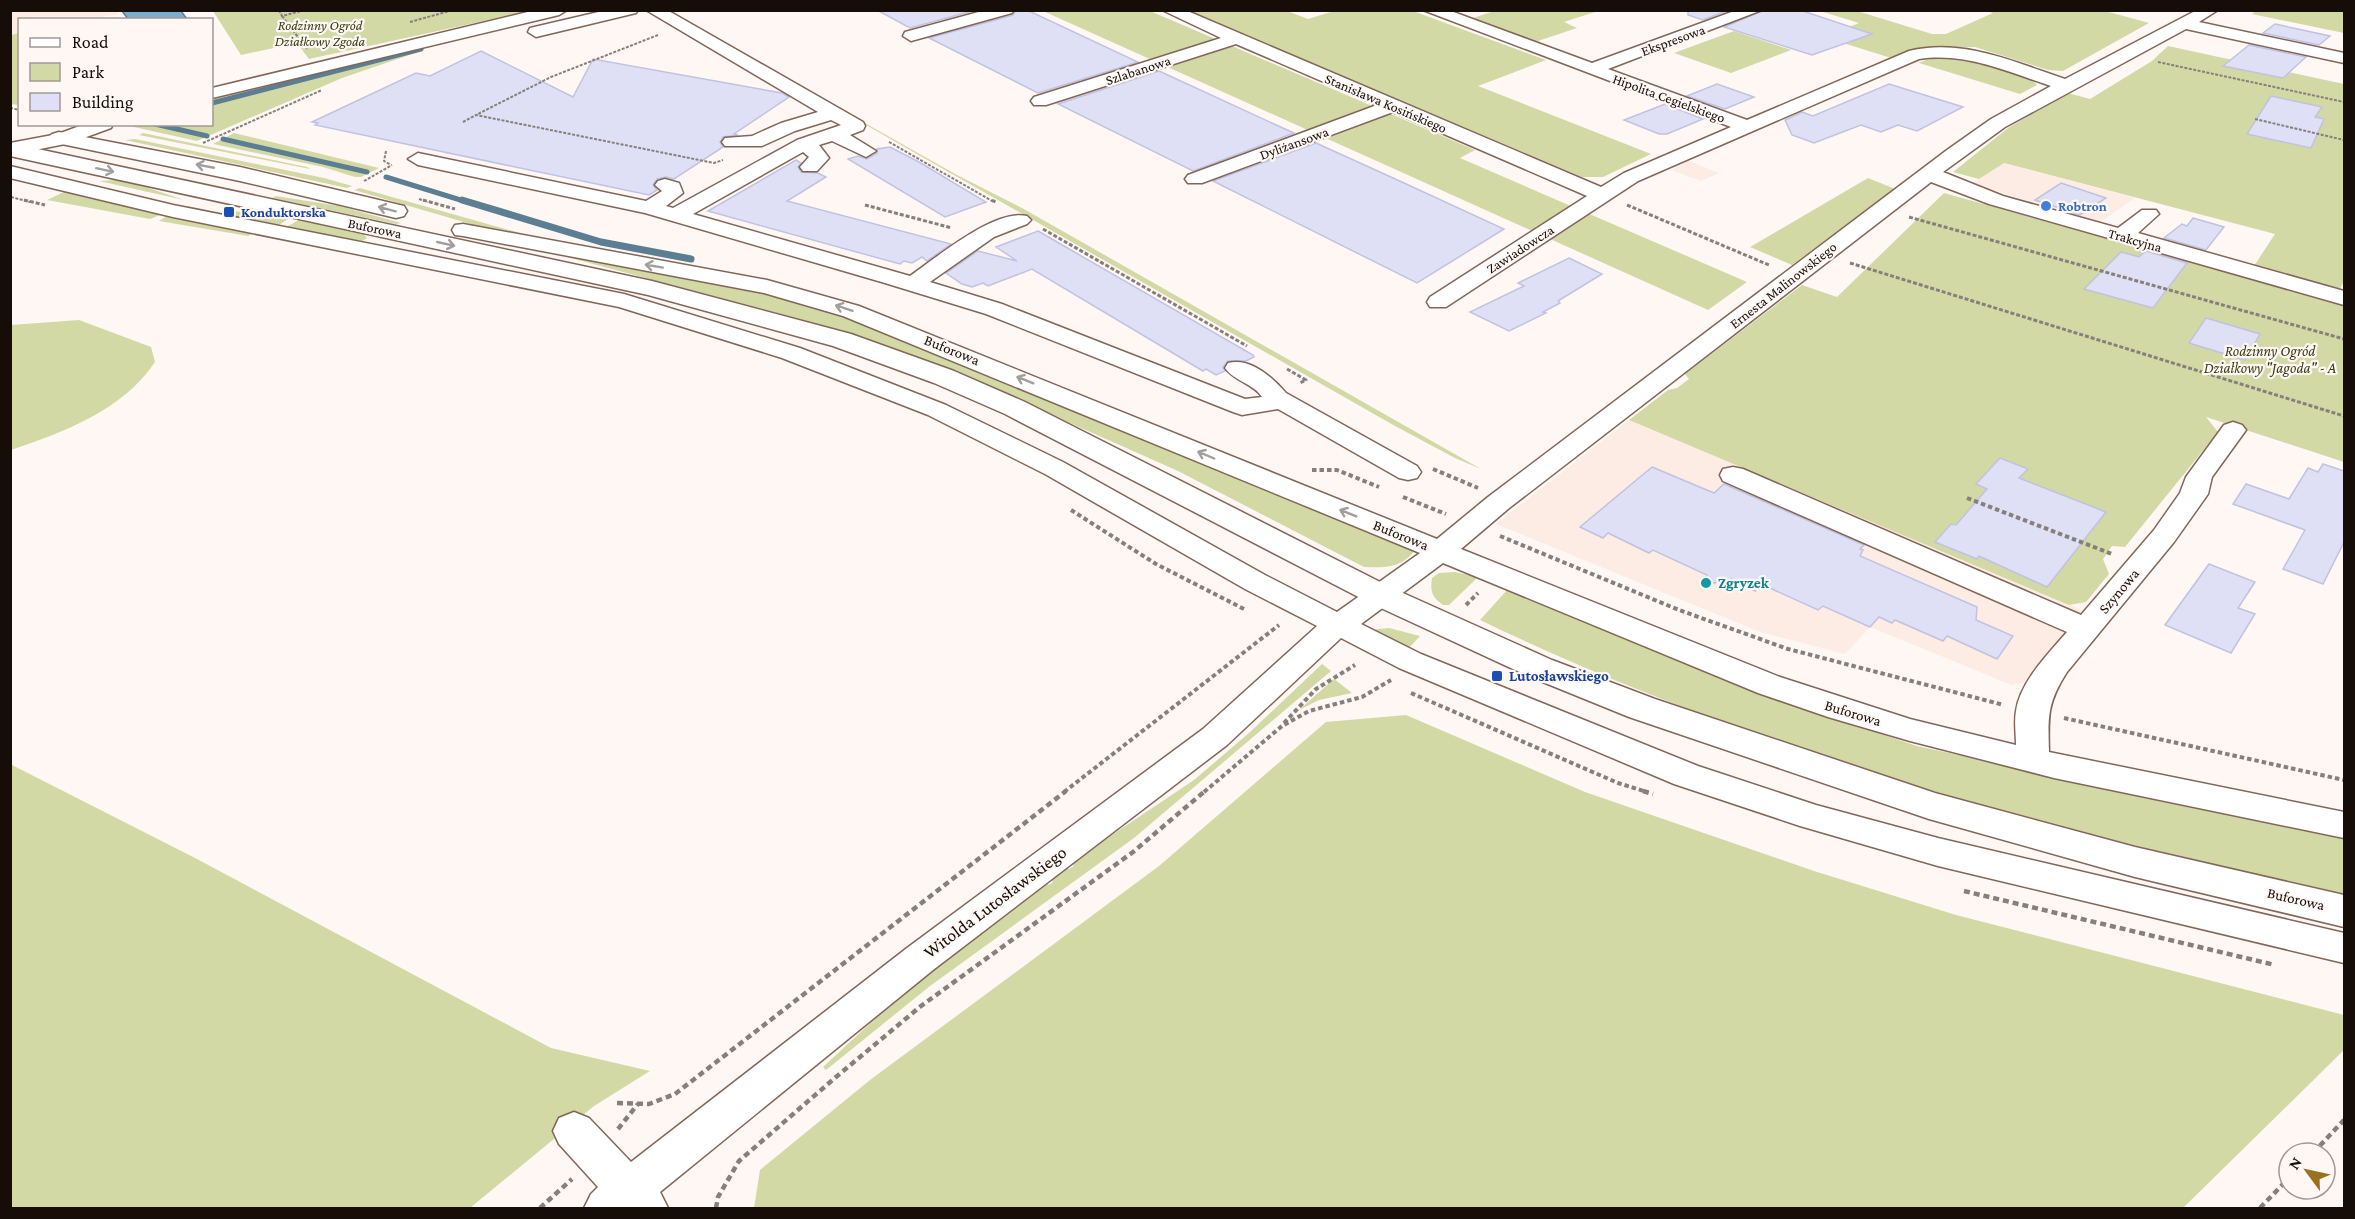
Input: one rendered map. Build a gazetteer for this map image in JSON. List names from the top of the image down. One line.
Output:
{"streets":{"main road":["Buforowa"],"street":["Ekspresowa","Szlabanowa","Hipolita Cegielskiego","Stanisława Kosińskiego","Dyliżansowa","Trakcyjna","Zawiadowcza","Ernesta Malinowskiego","Szynowa","Witolda Lutosławskiego"]},"crossings":[["Ekspresowa","Hipolita Cegielskiego"],["Szlabanowa","Stanisława Kosińskiego"],["Hipolita Cegielskiego","Zawiadowcza"],["Hipolita Cegielskiego","Ernesta Malinowskiego"],["Stanisława Kosińskiego","Dyliżansowa"],["Stanisława Kosińskiego","Zawiadowcza"],["Buforowa","Ernesta Malinowskiego"],["Buforowa","Szynowa"],["Buforowa","Witolda Lutosławskiego"],["Trakcyjna","Ernesta Malinowskiego"],["Ernesta Malinowskiego","Witolda Lutosławskiego"]],"parks":["Rodzinny Ogród Działkowy Zgoda","Rodzinny Ogród Działkowy \"Jagoda\" - A"],"places":{"other":["Robtron","Zgryzek"],"transit":["Konduktorska","Lutosławskiego"]},"legend":["Road","Park","Building"],"north":"top left"}
